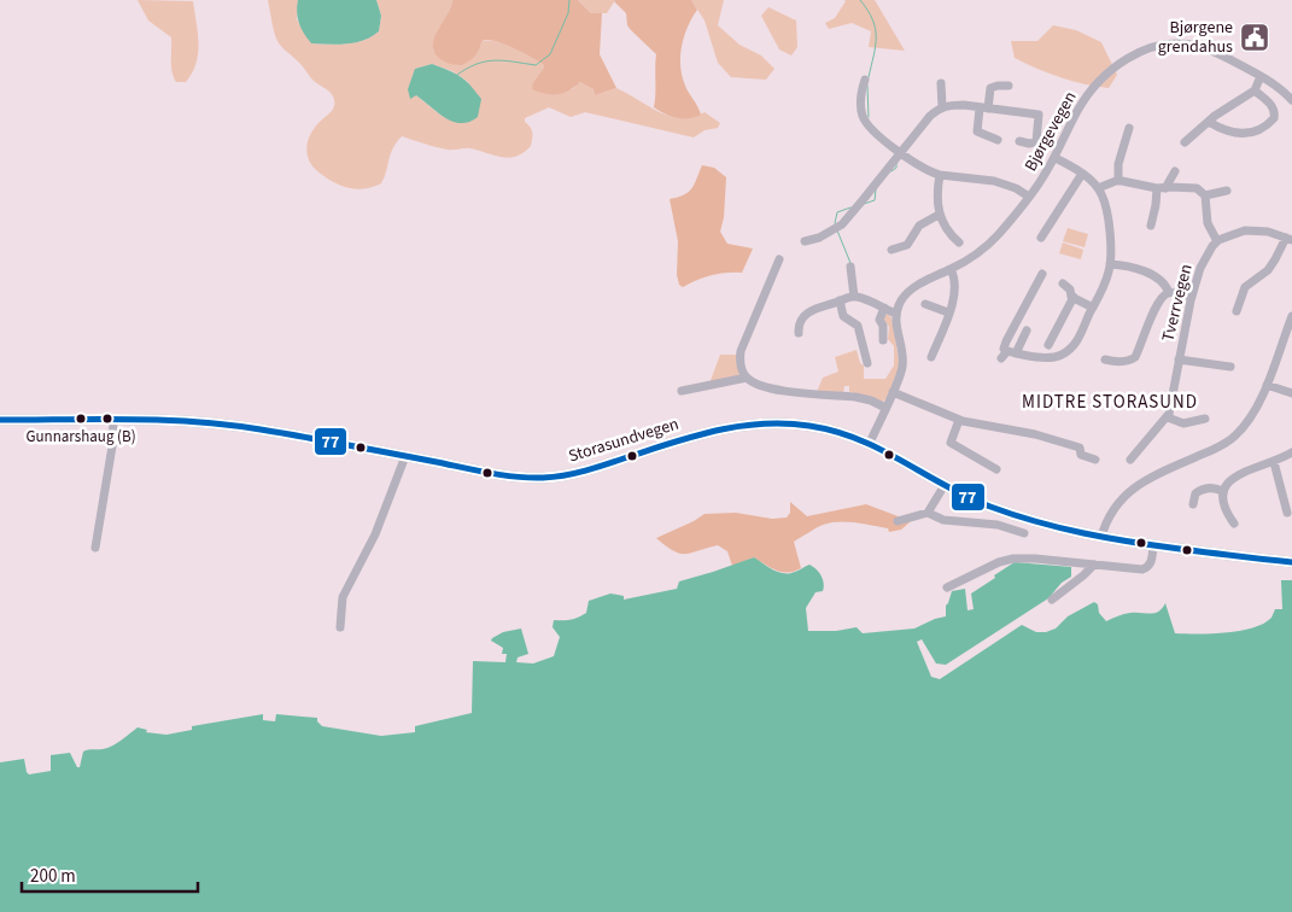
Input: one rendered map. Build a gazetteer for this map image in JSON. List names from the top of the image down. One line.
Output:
{"streets":{"main road":["Storasundvegen"],"street":["Bjørgevegen","Tverrvegen"]},"districts":["MIDTRE STORASUND"],"places":{"public building":["Bjørgene grendahus"],"other":["Gunnarshaug (B)"]},"lines":["transit line 77"],"scale_bar":"200 m"}
